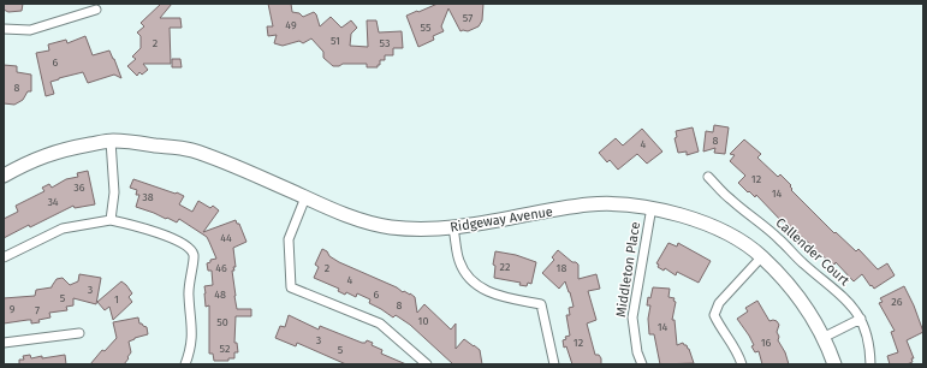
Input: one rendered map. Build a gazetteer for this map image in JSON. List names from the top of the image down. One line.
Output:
{"streets":{"street":["Ridgeway Avenue","Callender Court","Middleton Place"]},"crossings":[["Ridgeway Avenue","Middleton Place"]],"house_numbers":["57","49","55","51","2","53","6","8","8","4","12","36","14","38","34","44","22","46","2","18","4","3","48","6","5","1","26","8","9","7","10","50","14","3","12","16","52","5"]}
